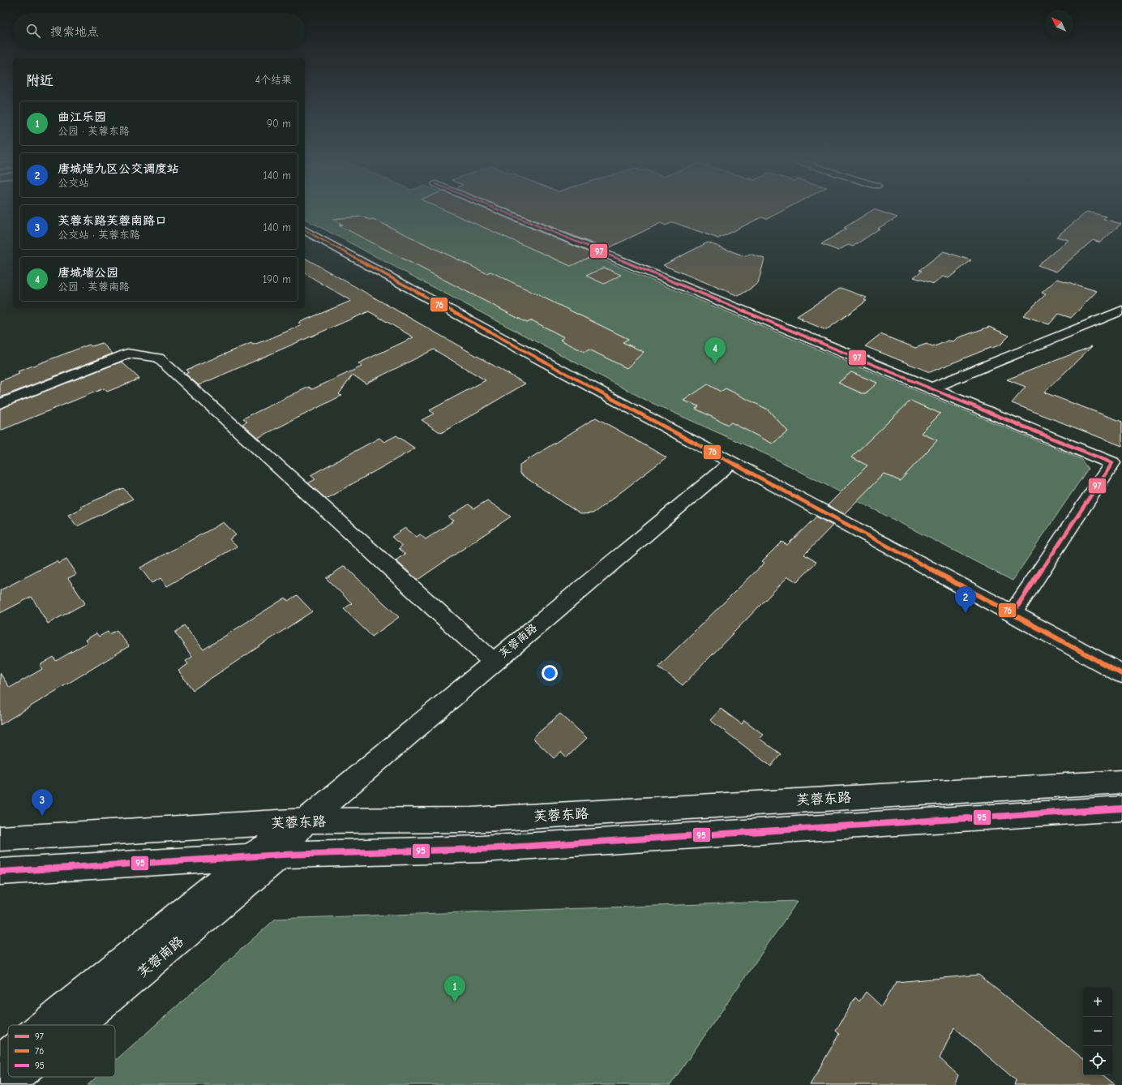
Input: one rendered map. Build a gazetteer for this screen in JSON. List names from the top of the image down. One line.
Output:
{"streets":{"main road":["芙蓉南路","芙蓉东路"]},"crossings":[["芙蓉南路","芙蓉东路"]],"lines":["transit line 97","transit line 76","transit line 95"],"legend":["97","76","95"],"north":"top left","page":{"search":"搜索地点","heading":["附近","4个结果"],"list":[{"mark":"1","name":"曲江乐园","note":"公园 · 芙蓉东路","value":"90 m"},{"mark":"2","name":"唐城墙九区公交调度站","note":"公交站","value":"140 m"},{"mark":"3","name":"芙蓉东路芙蓉南路口","note":"公交站 · 芙蓉东路","value":"140 m"},{"mark":"4","name":"唐城墙公园","note":"公园 · 芙蓉南路","value":"190 m"}],"pins":["4","2","3","1"],"map_buttons":["+","−"]}}
